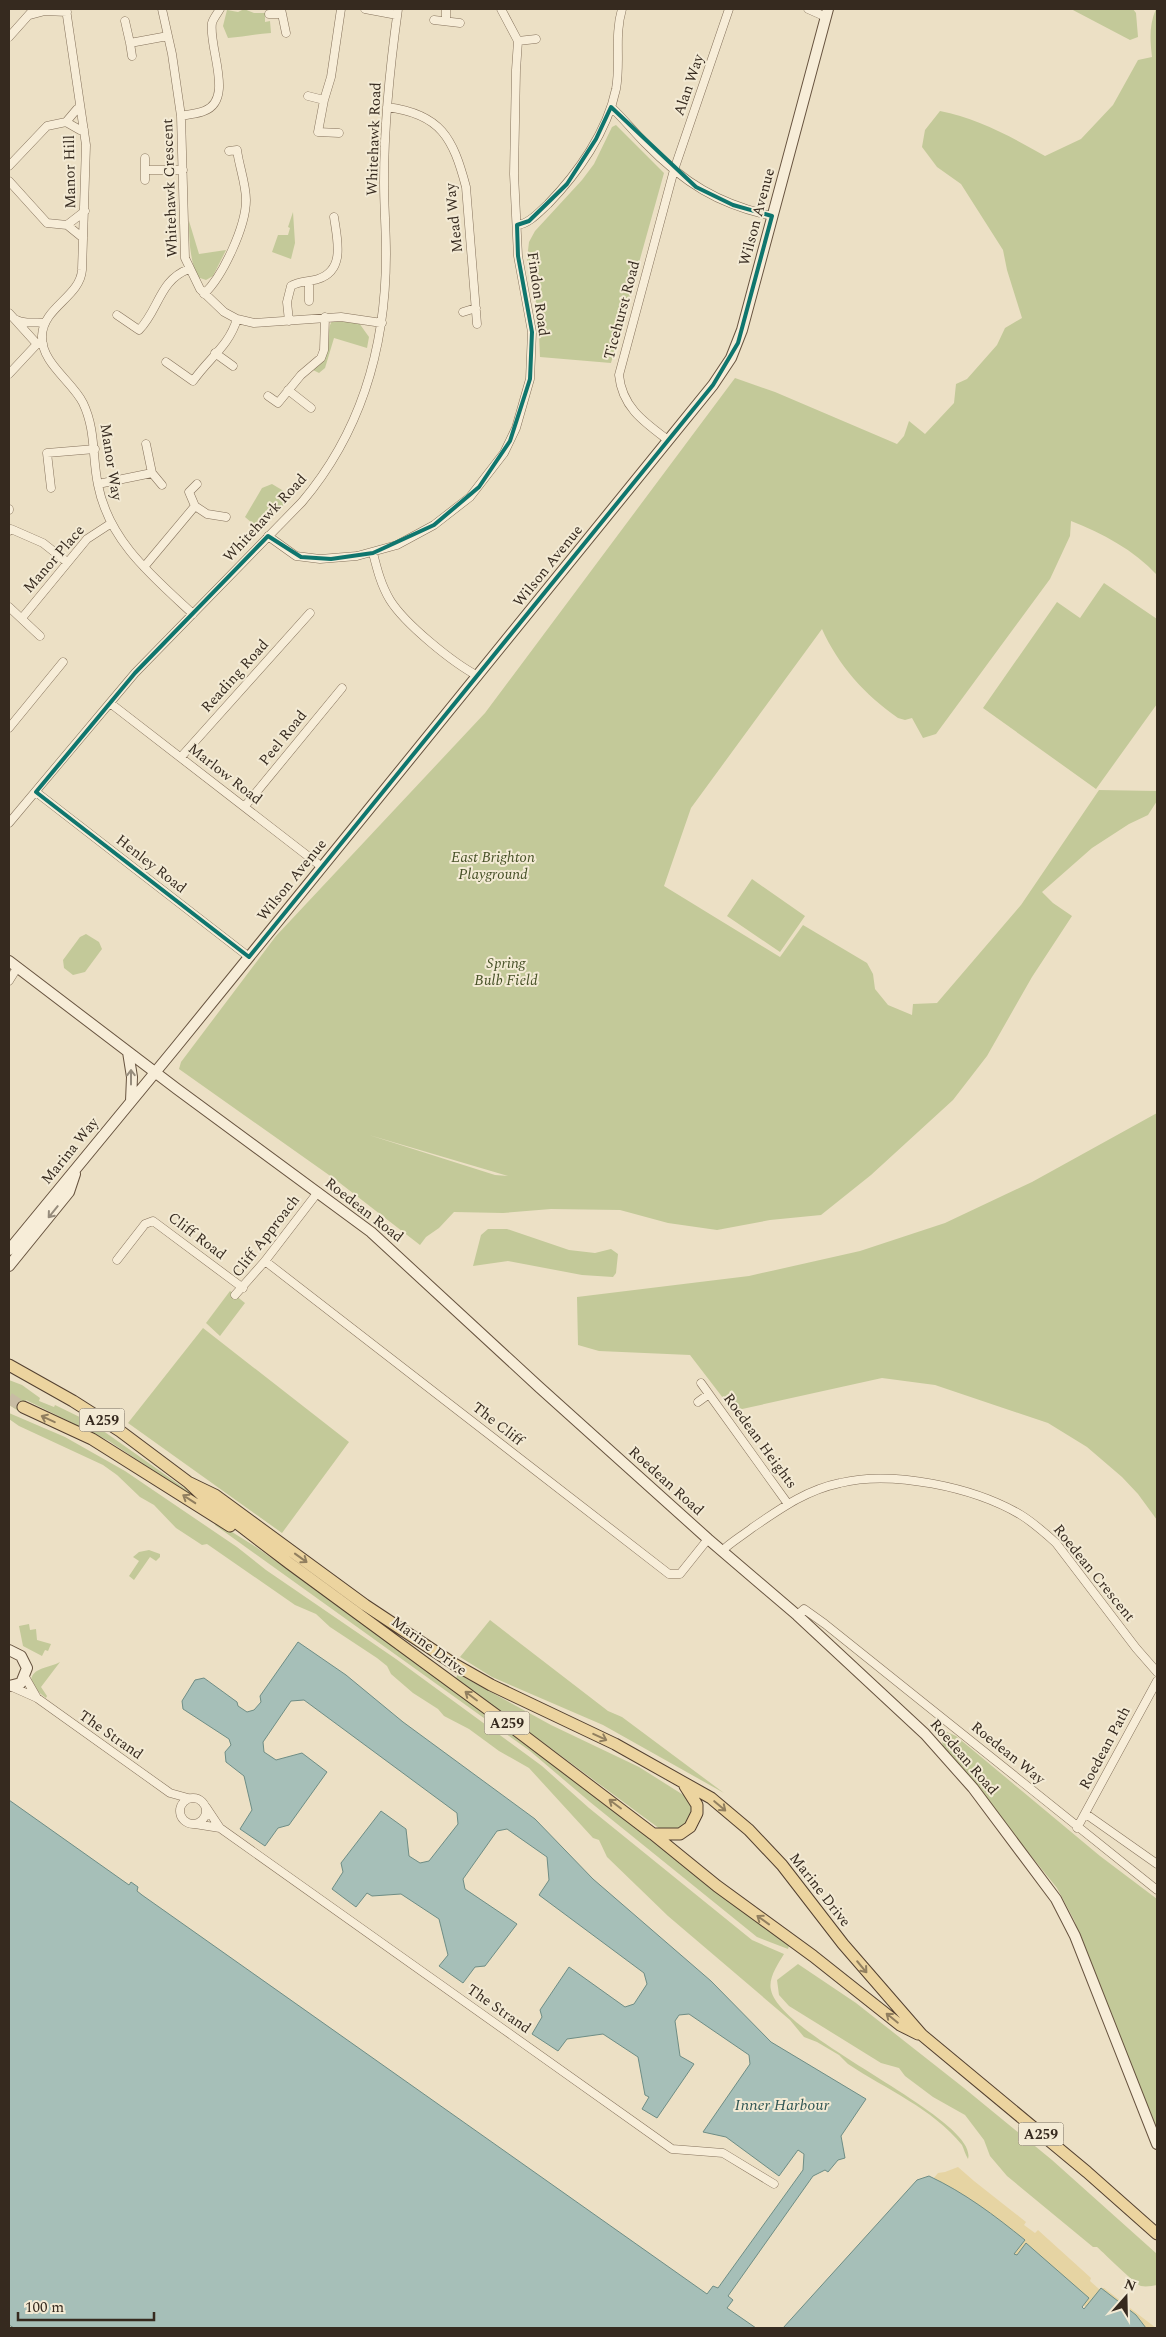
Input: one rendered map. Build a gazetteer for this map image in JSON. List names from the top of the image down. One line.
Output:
{"streets":{"main road":["A259","Marine Drive"],"street":["Alan Way","Whitehawk Road","Manor Hill","Whitehawk Crescent","Wilson Avenue","Mead Way","Findon Road","Ticehurst Road","Manor Way","Manor Place","Reading Road","Peel Road","Marlow Road","Henley Road","Marina Way","Roedean Road","Cliff Road","Cliff Approach","The Cliff","Roedean Heights","Roedean Crescent","The Strand","Roedean Path","Roedean Way"]},"crossings":[["Alan Way","Ticehurst Road"],["Whitehawk Road","Whitehawk Crescent"],["Whitehawk Road","Mead Way"],["Whitehawk Road","Findon Road"],["Whitehawk Road","Manor Way"],["Whitehawk Road","Marlow Road"],["Whitehawk Road","Henley Road"],["Wilson Avenue","Ticehurst Road"],["Wilson Avenue","Marlow Road"],["Wilson Avenue","Henley Road"],["Wilson Avenue","Marina Way"],["Wilson Avenue","Roedean Road"],["Manor Way","Manor Place"],["Reading Road","Marlow Road"],["Peel Road","Marlow Road"],["Marina Way","Roedean Road"],["Roedean Road","Cliff Approach"],["Roedean Road","The Cliff"],["Roedean Road","Roedean Crescent"],["Roedean Road","Roedean Way"],["Cliff Road","Cliff Approach"],["Cliff Approach","The Cliff"],["Roedean Heights","Roedean Crescent"],["Roedean Path","Roedean Way"]],"water":["Inner Harbour"],"parks":["East Brighton Playground","Spring Bulb Field"],"scale_bar":"100 m","north":"top"}
